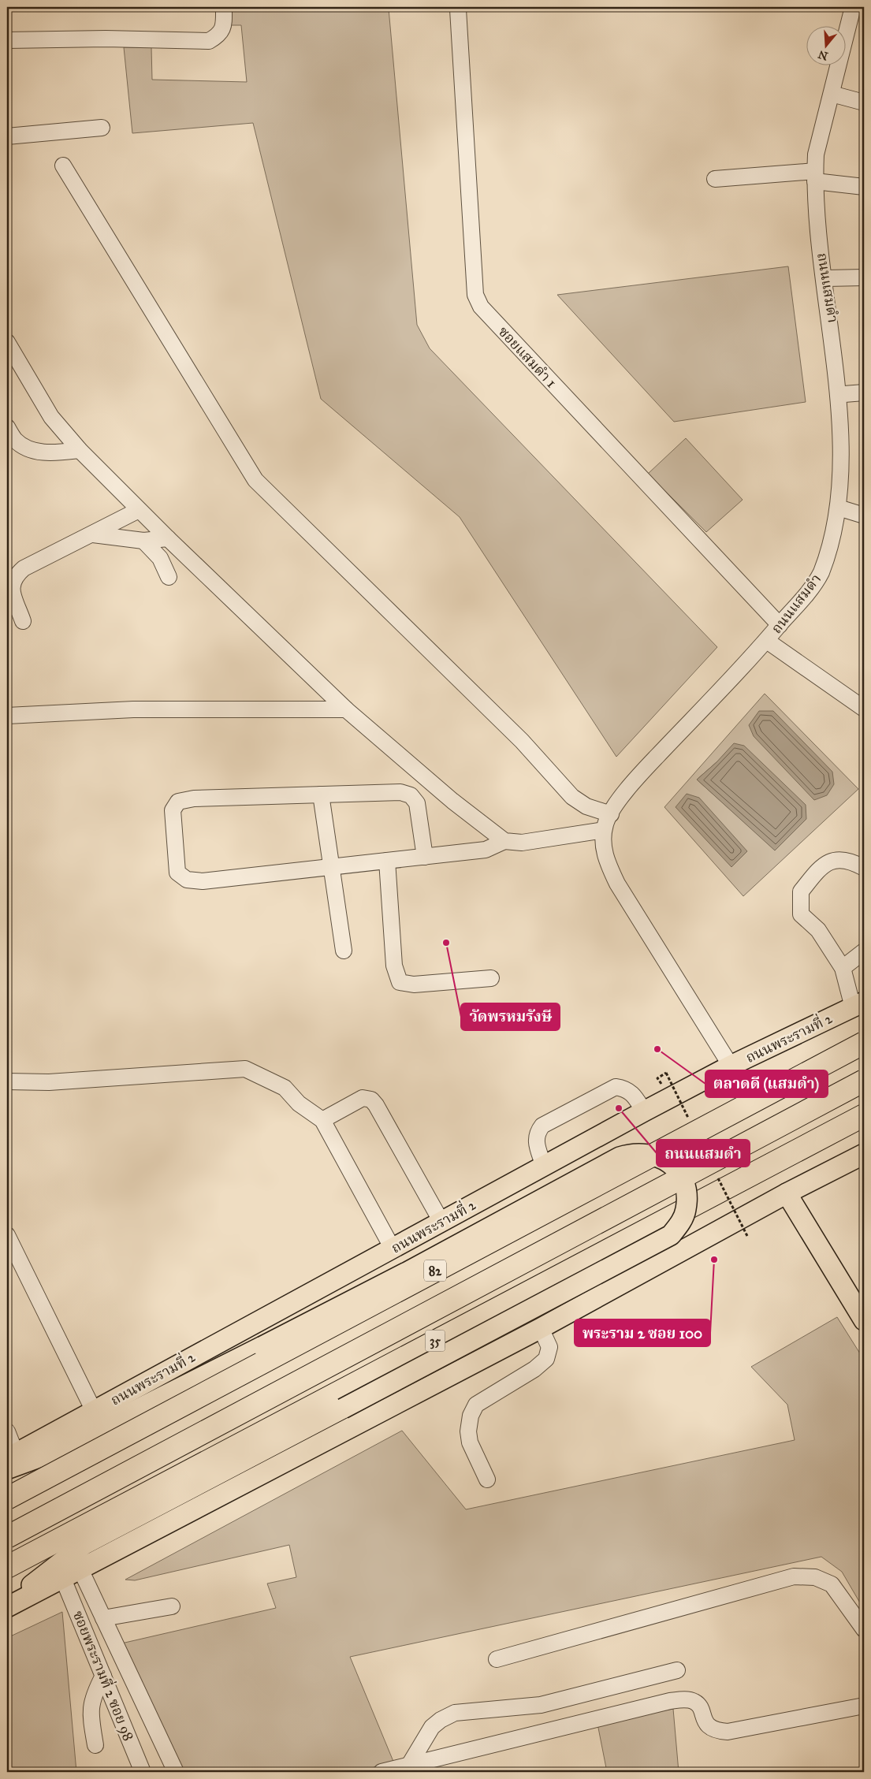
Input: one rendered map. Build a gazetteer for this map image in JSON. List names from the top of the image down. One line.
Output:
{"streets":{"highway":["82","35"],"main road":["ถนนพระรามที่ 2"],"street":["ถนนแสมดำ","ซอยแสมดำ 1","ซอยพระรามที่ 2 ซอย 98"]},"crossings":[["ถนนแสมดำ","ซอยแสมดำ 1"],["ถนนแสมดำ","ถนนพระรามที่ 2"]],"places":["วัดพรหมรังษี","ตลาดดี (แสมดำ)","ถนนแสมดำ","พระราม 2 ซอย 100"],"north":"bottom"}
